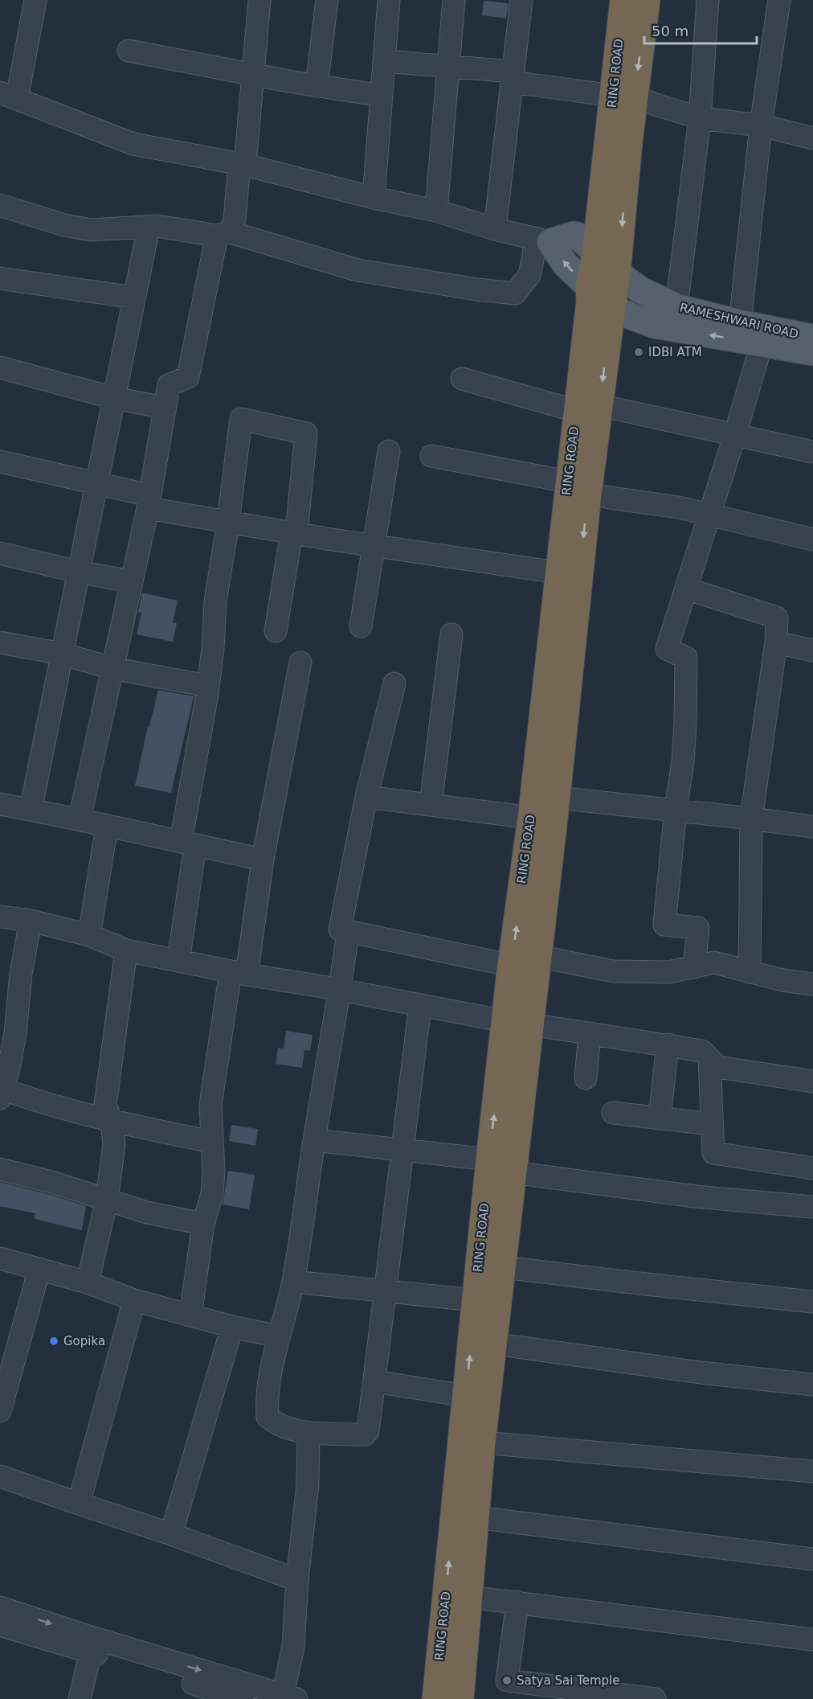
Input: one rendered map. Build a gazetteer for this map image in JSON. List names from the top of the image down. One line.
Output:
{"streets":{"highway":["RING ROAD"],"main road":["RAMESHWARI ROAD"]},"crossings":[["RING ROAD","RAMESHWARI ROAD"]],"places":["IDBI ATM","Gopika","Satya Sai Temple"],"scale_bar":"50 m"}
